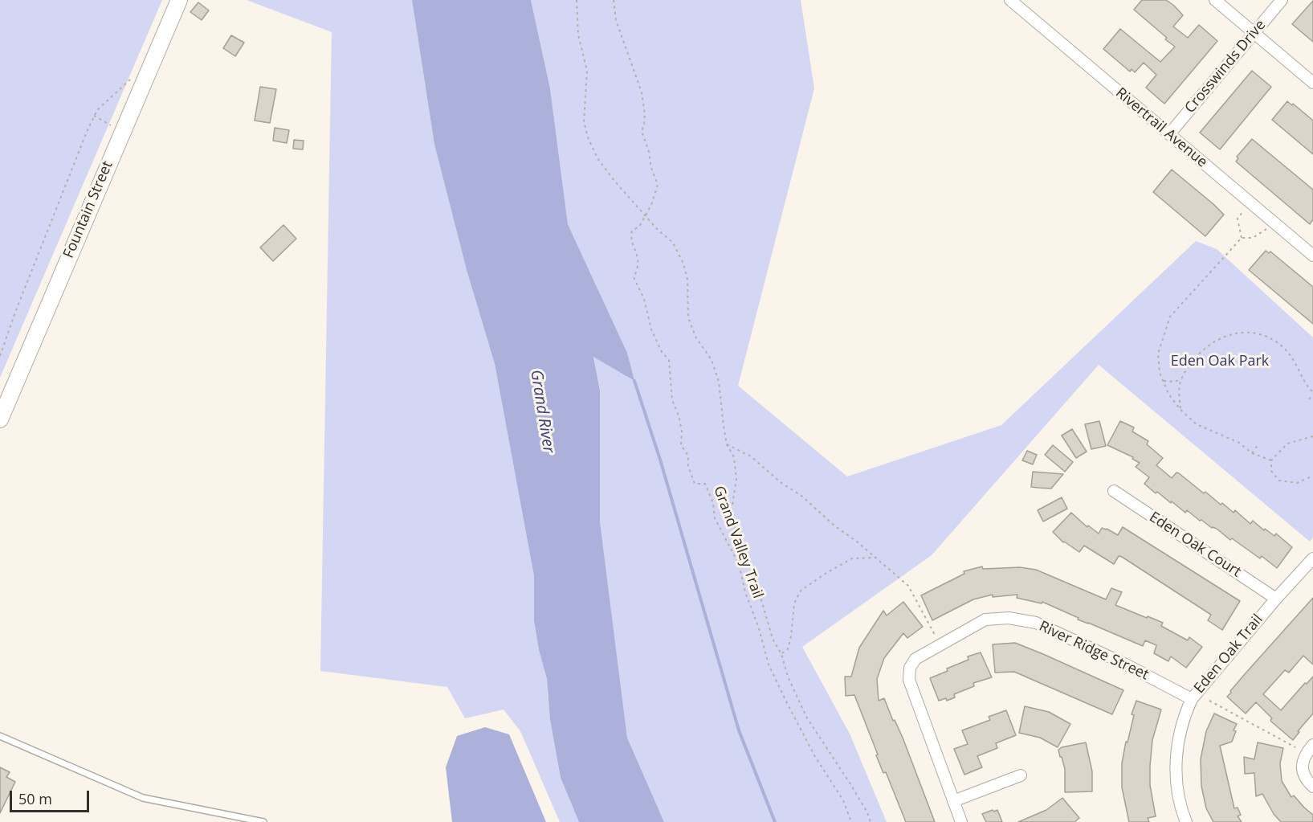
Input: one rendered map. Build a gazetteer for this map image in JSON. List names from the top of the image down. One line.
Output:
{"streets":{"main road":["Fountain Street"],"street":["Crosswinds Drive","Rivertrail Avenue","Eden Oak Court","River Ridge Street","Eden Oak Trail"],"path":["Grand Valley Trail"]},"crossings":[["Crosswinds Drive","Rivertrail Avenue"],["Eden Oak Court","Eden Oak Trail"],["River Ridge Street","Eden Oak Trail"]],"water":["Grand River"],"parks":["Eden Oak Park"],"scale_bar":"50 m"}
